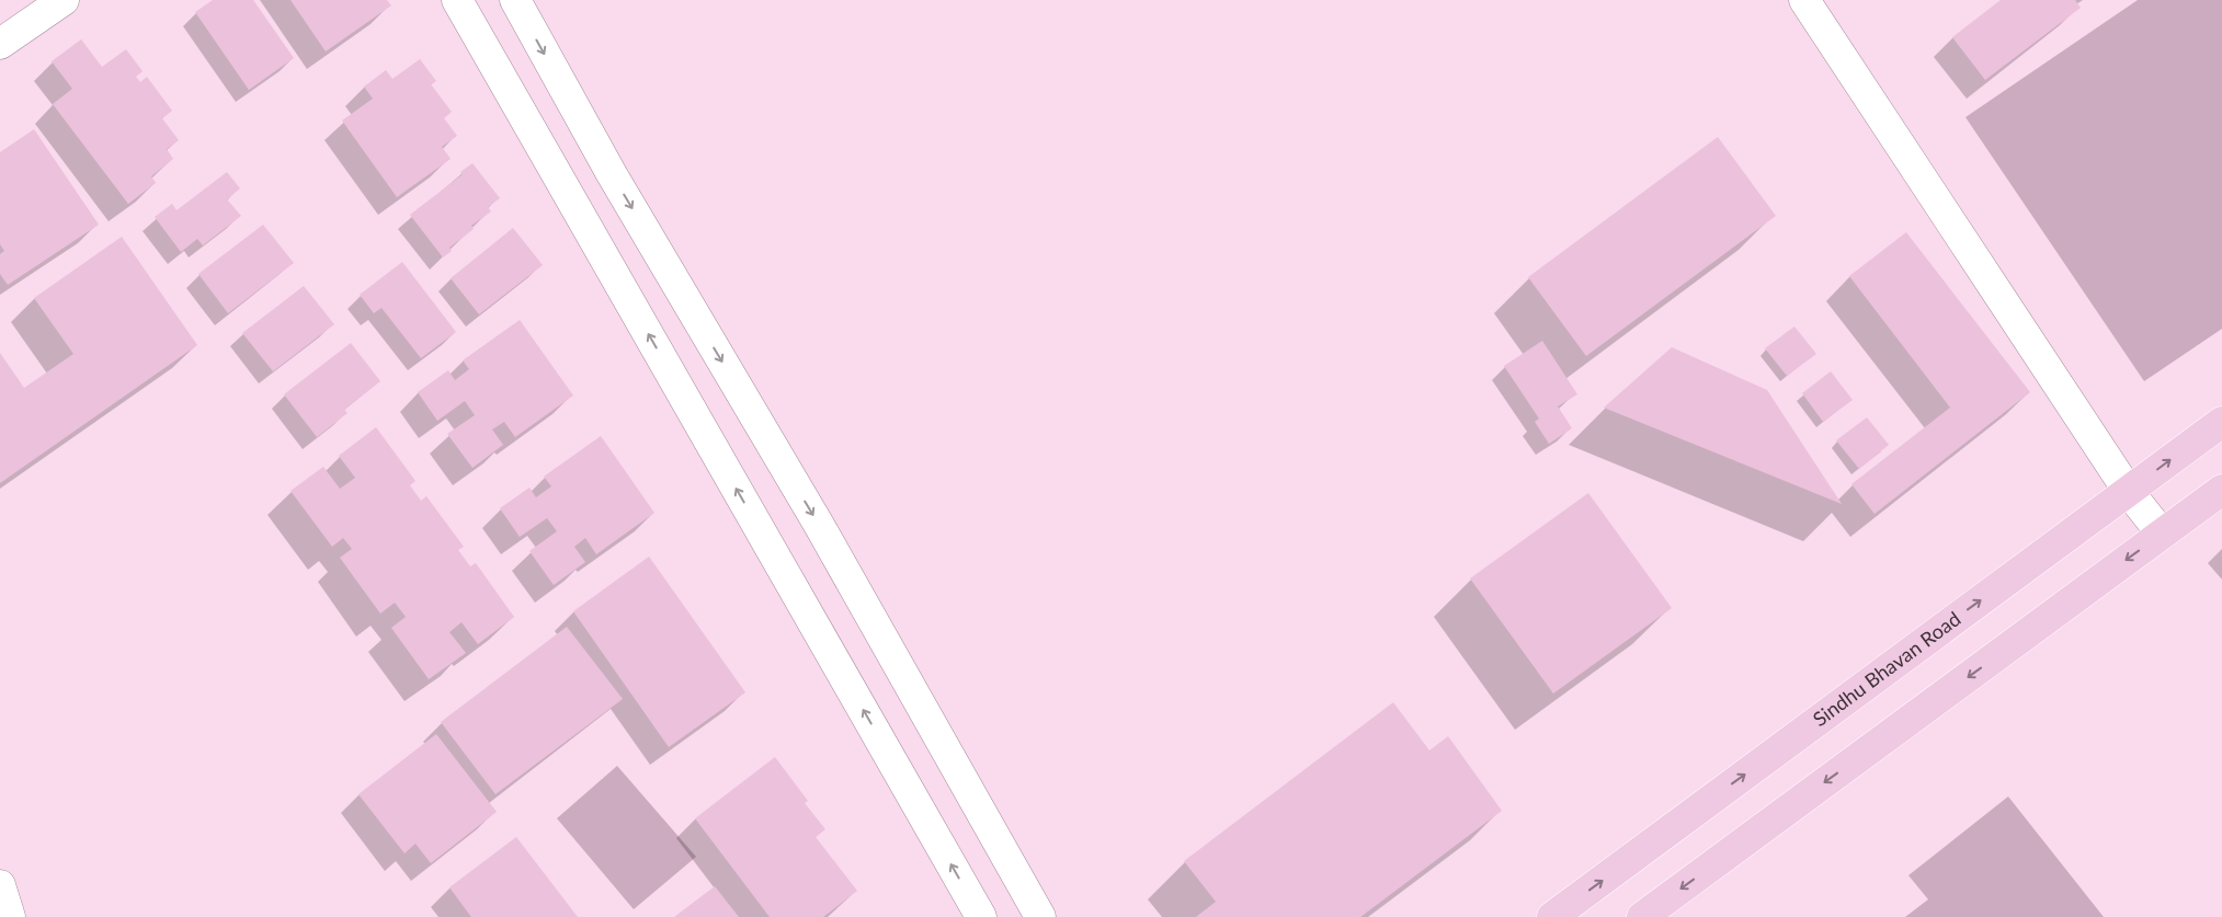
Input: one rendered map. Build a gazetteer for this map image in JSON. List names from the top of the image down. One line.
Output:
{"streets":{"main road":["Sindhu Bhavan Road"]}}
